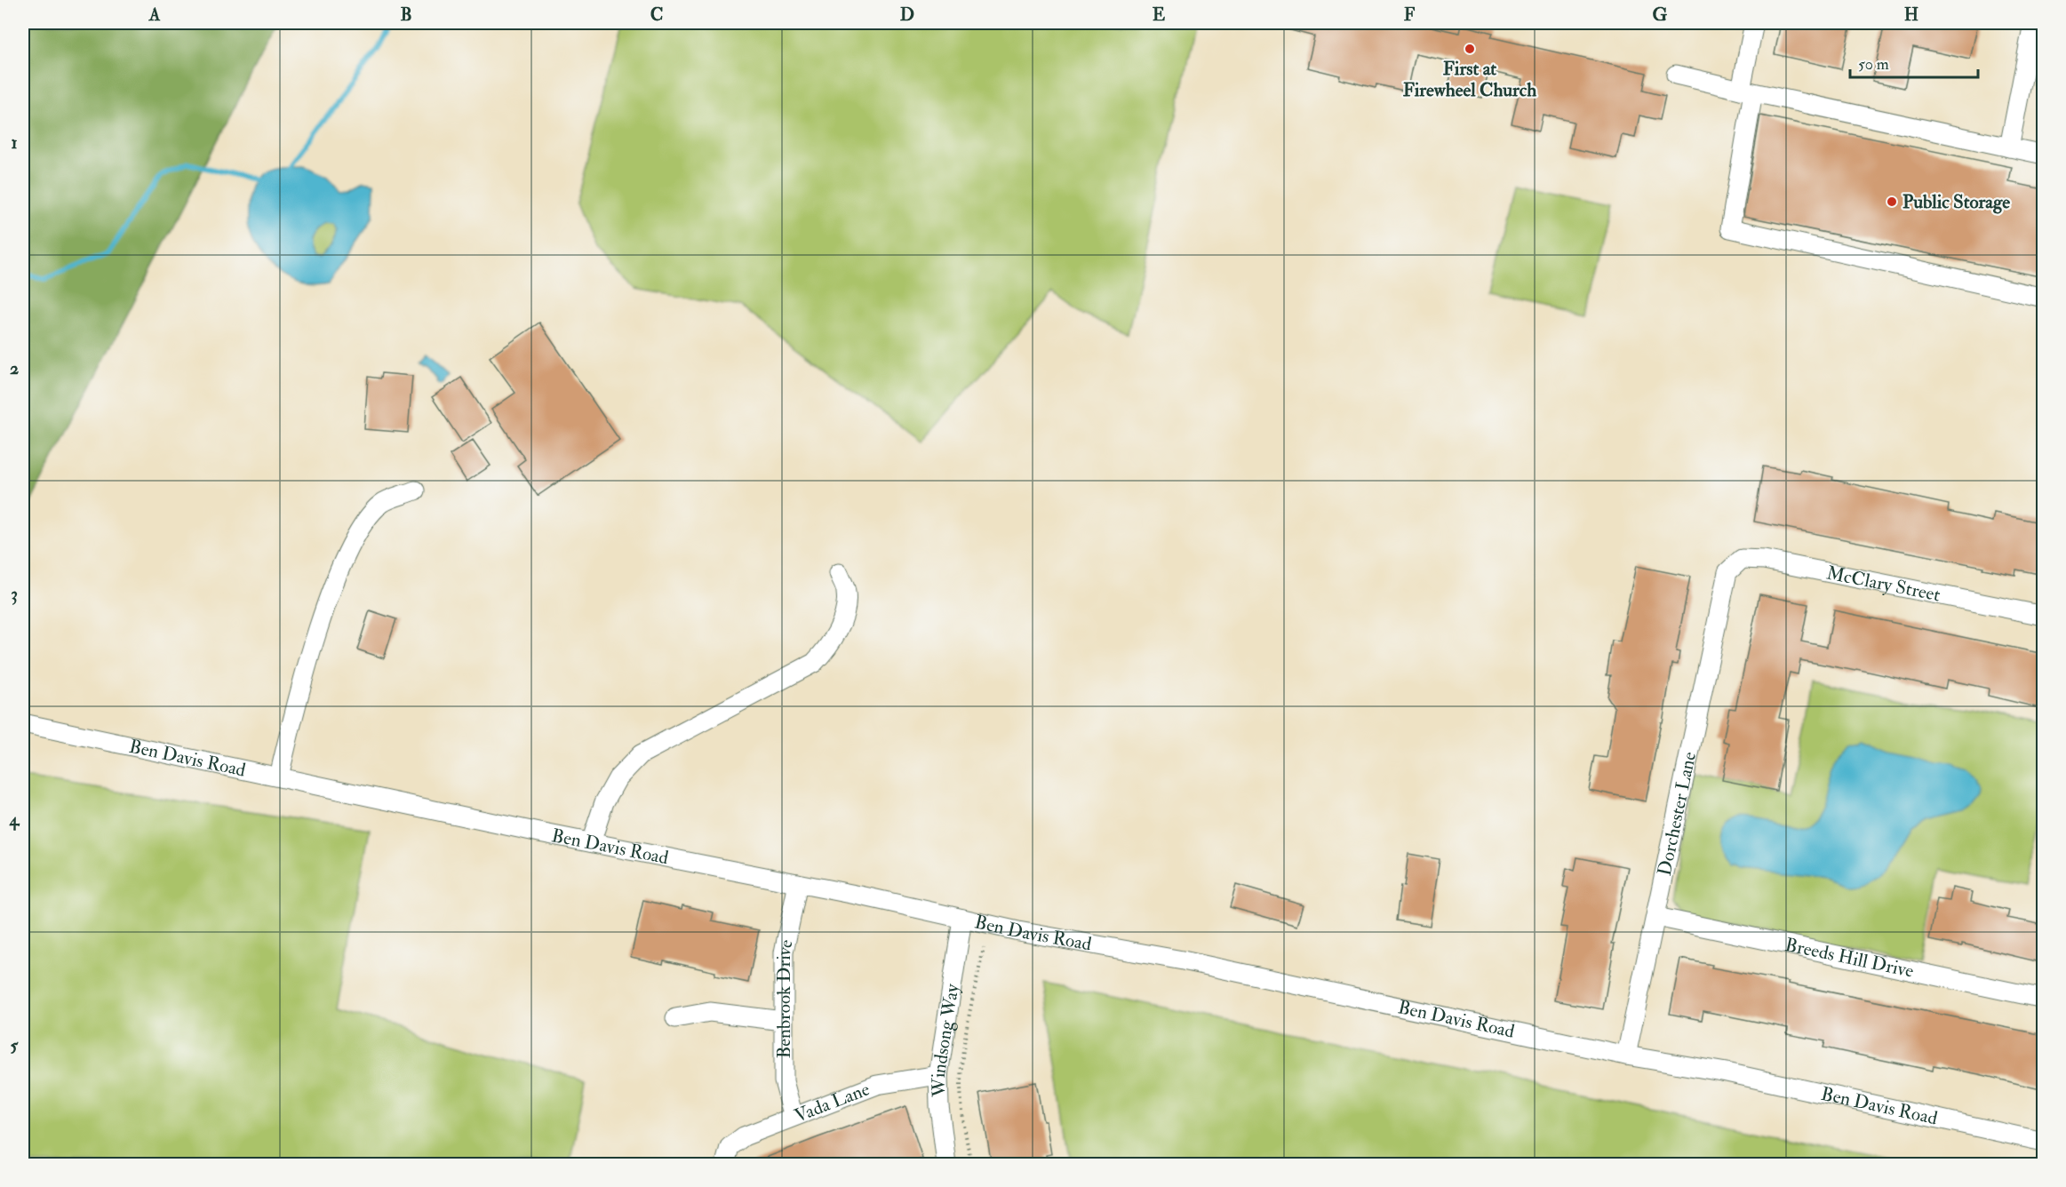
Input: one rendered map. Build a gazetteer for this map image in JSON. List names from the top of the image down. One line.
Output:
{"streets":{"street":["McClary Street","Ben Davis Road","Dorchester Lane","Breeds Hill Drive","Benbrook Drive","Windsong Way","Vada Lane"]},"crossings":[["McClary Street","Dorchester Lane"],["Ben Davis Road","Dorchester Lane"],["Ben Davis Road","Benbrook Drive"],["Ben Davis Road","Windsong Way"],["Dorchester Lane","Breeds Hill Drive"],["Benbrook Drive","Vada Lane"],["Windsong Way","Vada Lane"]],"places":["First at Firewheel Church","Public Storage"],"scale_bar":"50 m","grid":{"columns":["A","B","C","D","E","F","G","H"],"rows":["1","2","3","4","5"]}}
